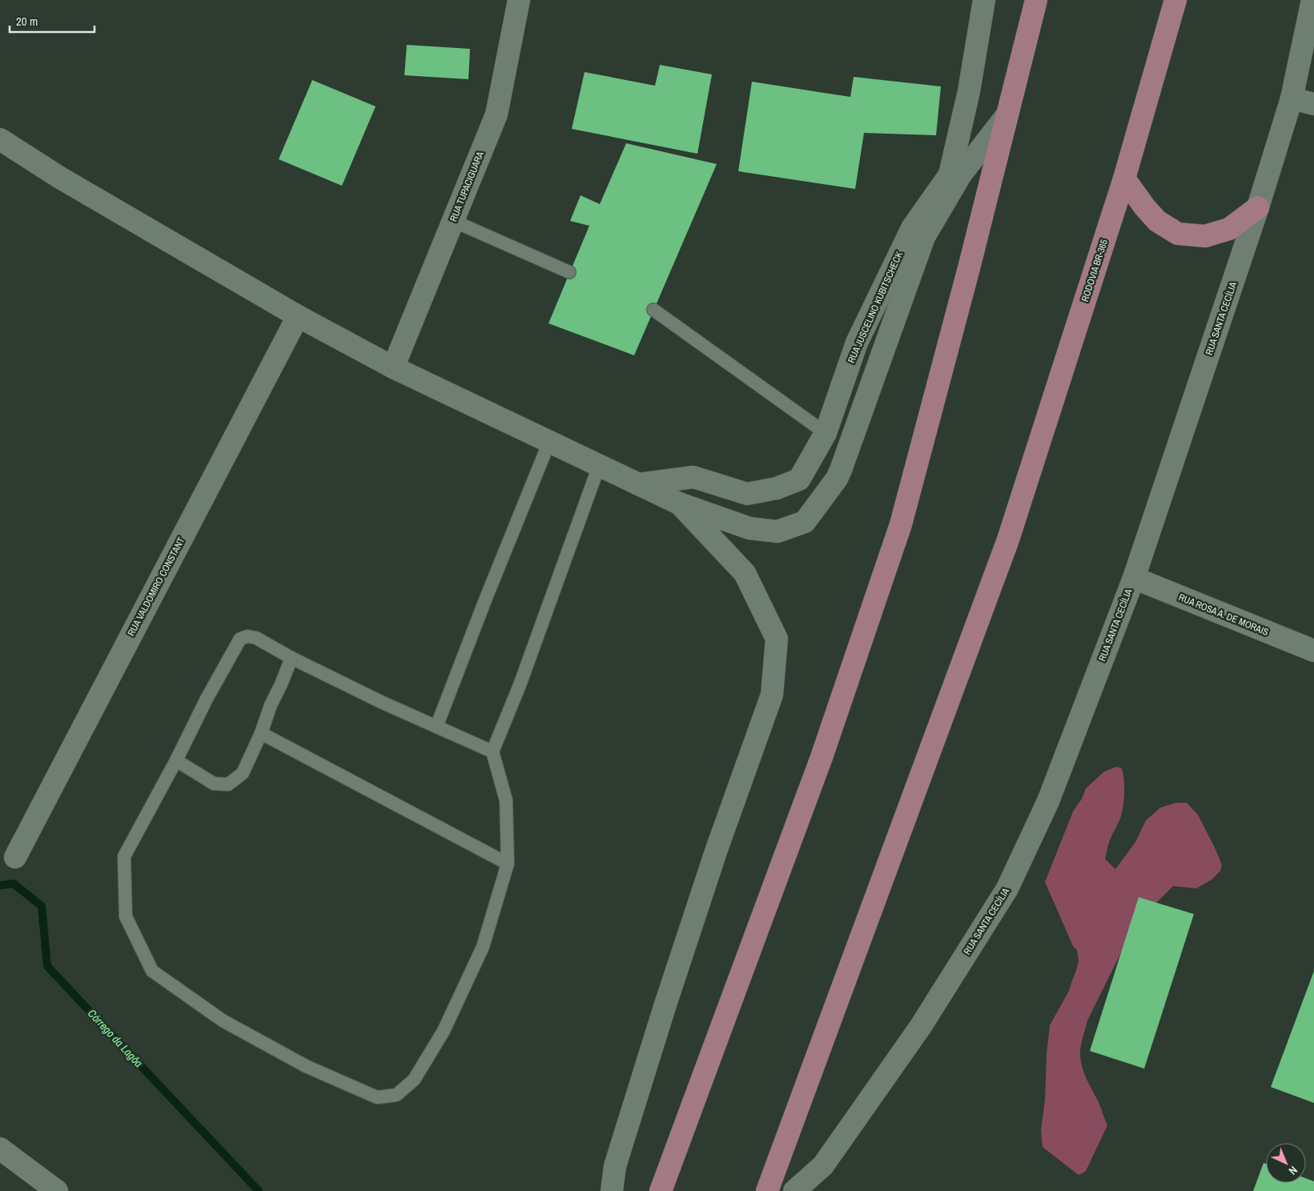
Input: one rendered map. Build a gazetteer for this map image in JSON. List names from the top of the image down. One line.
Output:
{"streets":{"main road":["RODOVIA BR-365"],"street":["RUA TUPACIGUARA","RUA JUSCELINO KUBITSCHECK","RUA SANTA CECÍLIA","RUA VALDOMIRO CONSTANT","RUA ROSA A. DE MORAIS"]},"crossings":[["RUA SANTA CECÍLIA","RUA ROSA A. DE MORAIS"]],"water":["Córrego da Lagôa"],"scale_bar":"20 m","north":"bottom right"}
